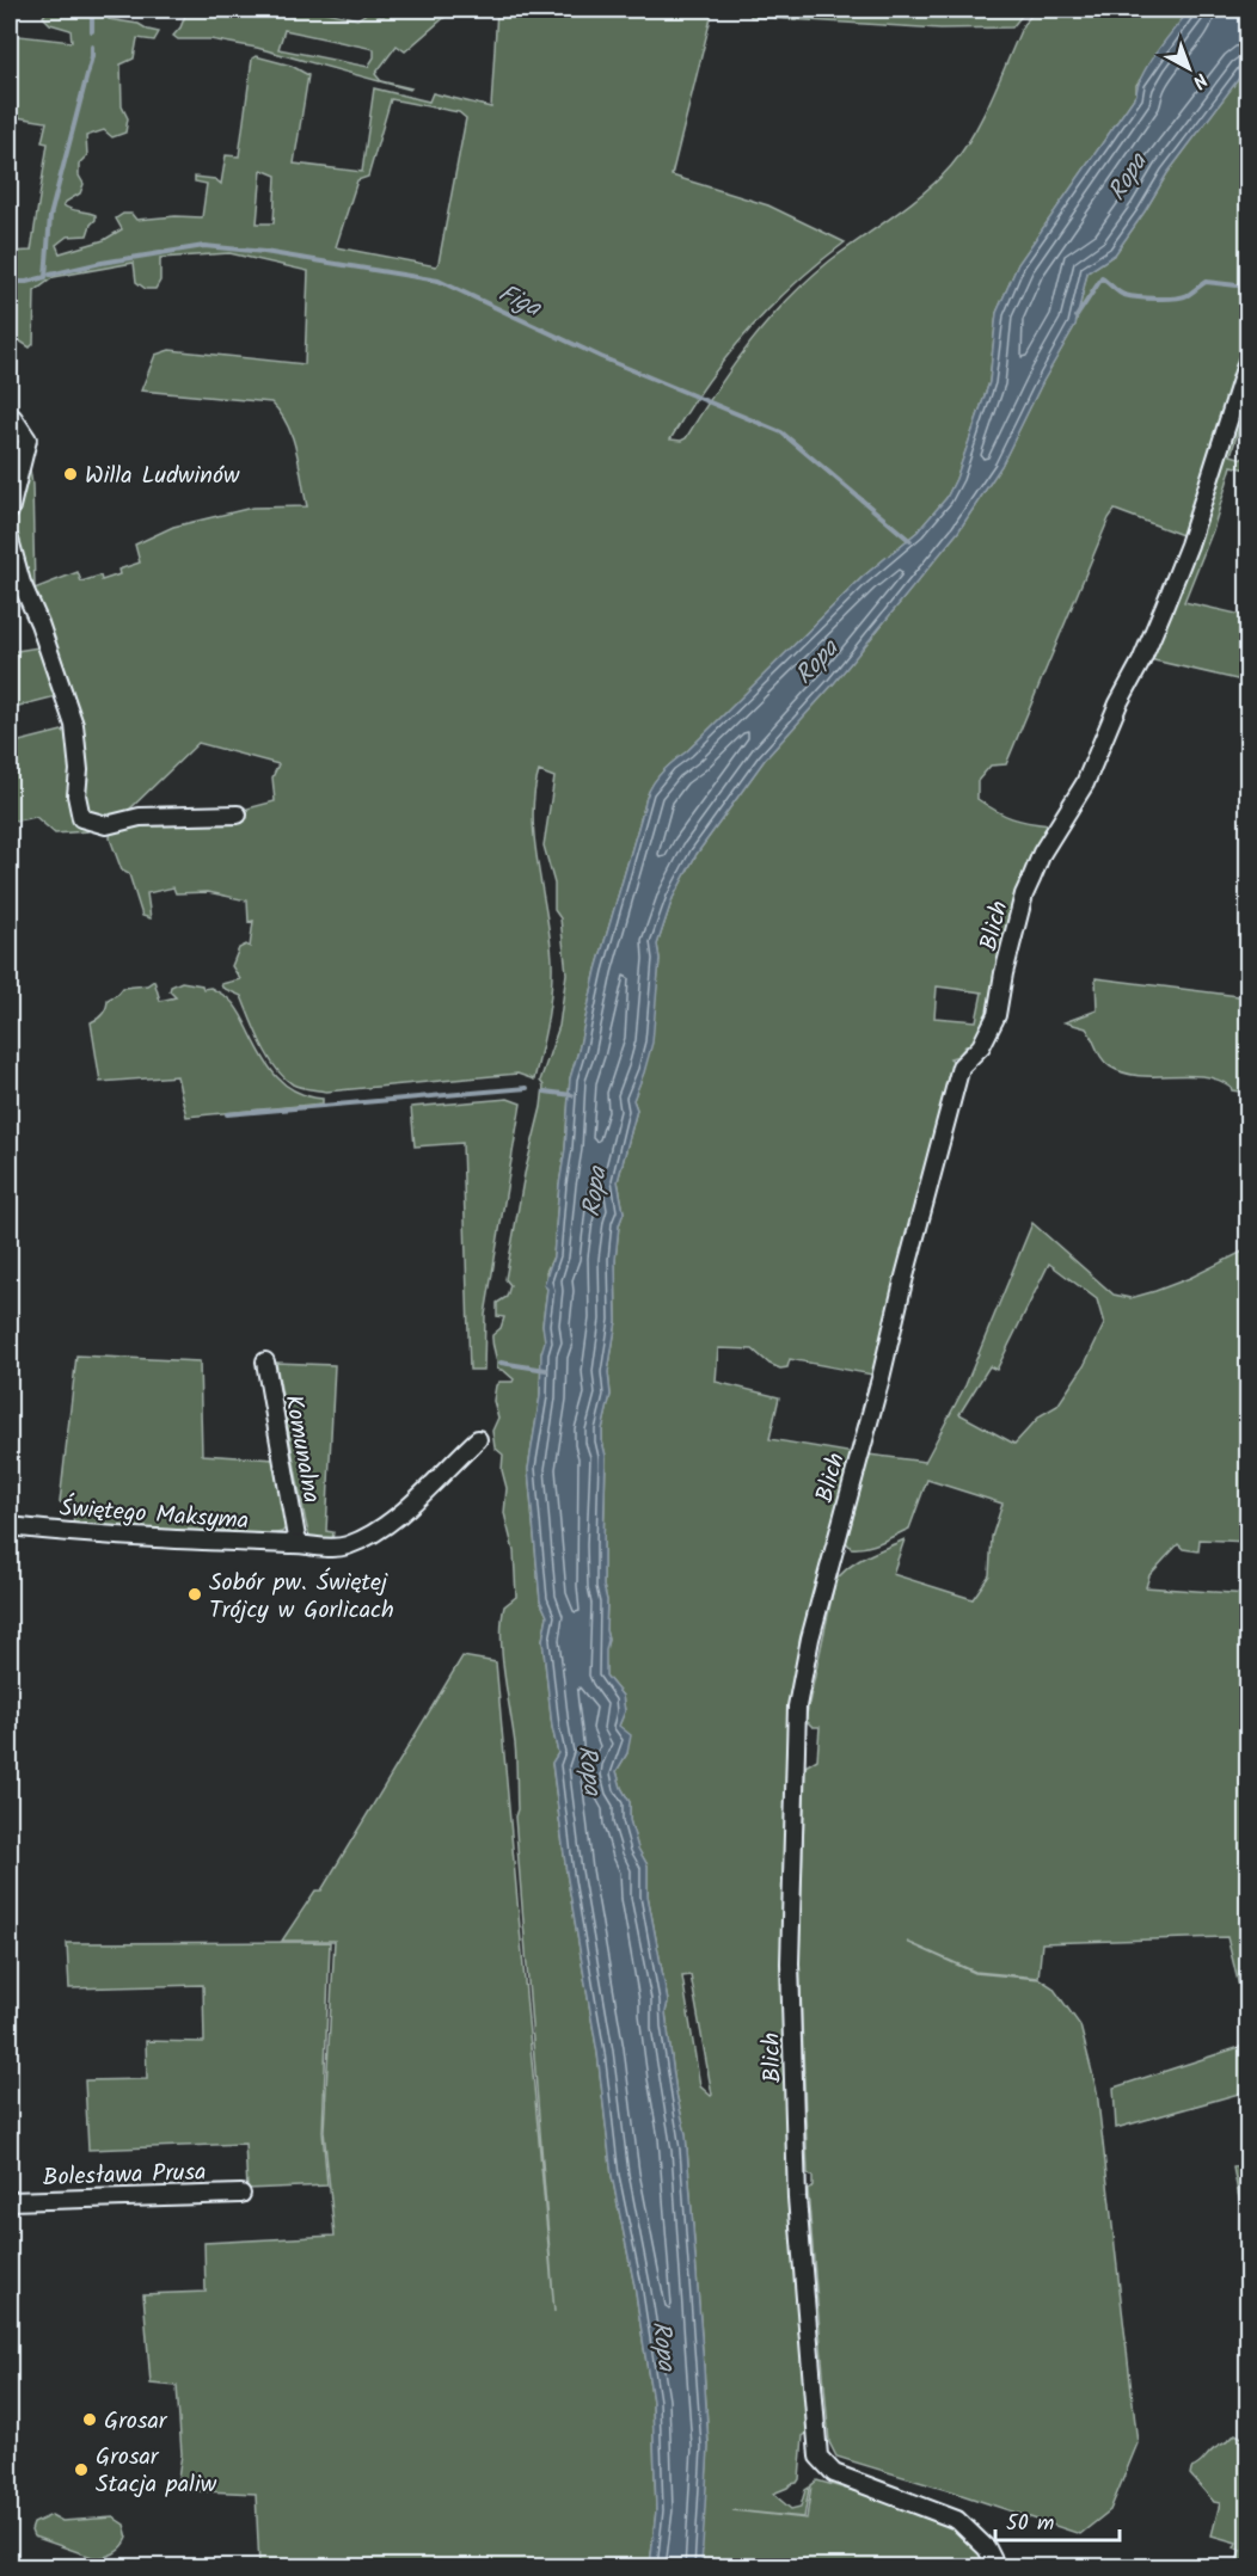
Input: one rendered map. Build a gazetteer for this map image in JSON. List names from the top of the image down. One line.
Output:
{"streets":{"street":["Blich","Komunalna","Świętego Maksyma","Bolesława Prusa"]},"crossings":[["Komunalna","Świętego Maksyma"]],"water":["Ropa","Figa"],"places":["Willa Ludwinów","Sobór pw. Świętej Trójcy w Gorlicach","Grosar","Grosar Stacja paliw"],"scale_bar":"50 m","north":"bottom right"}
